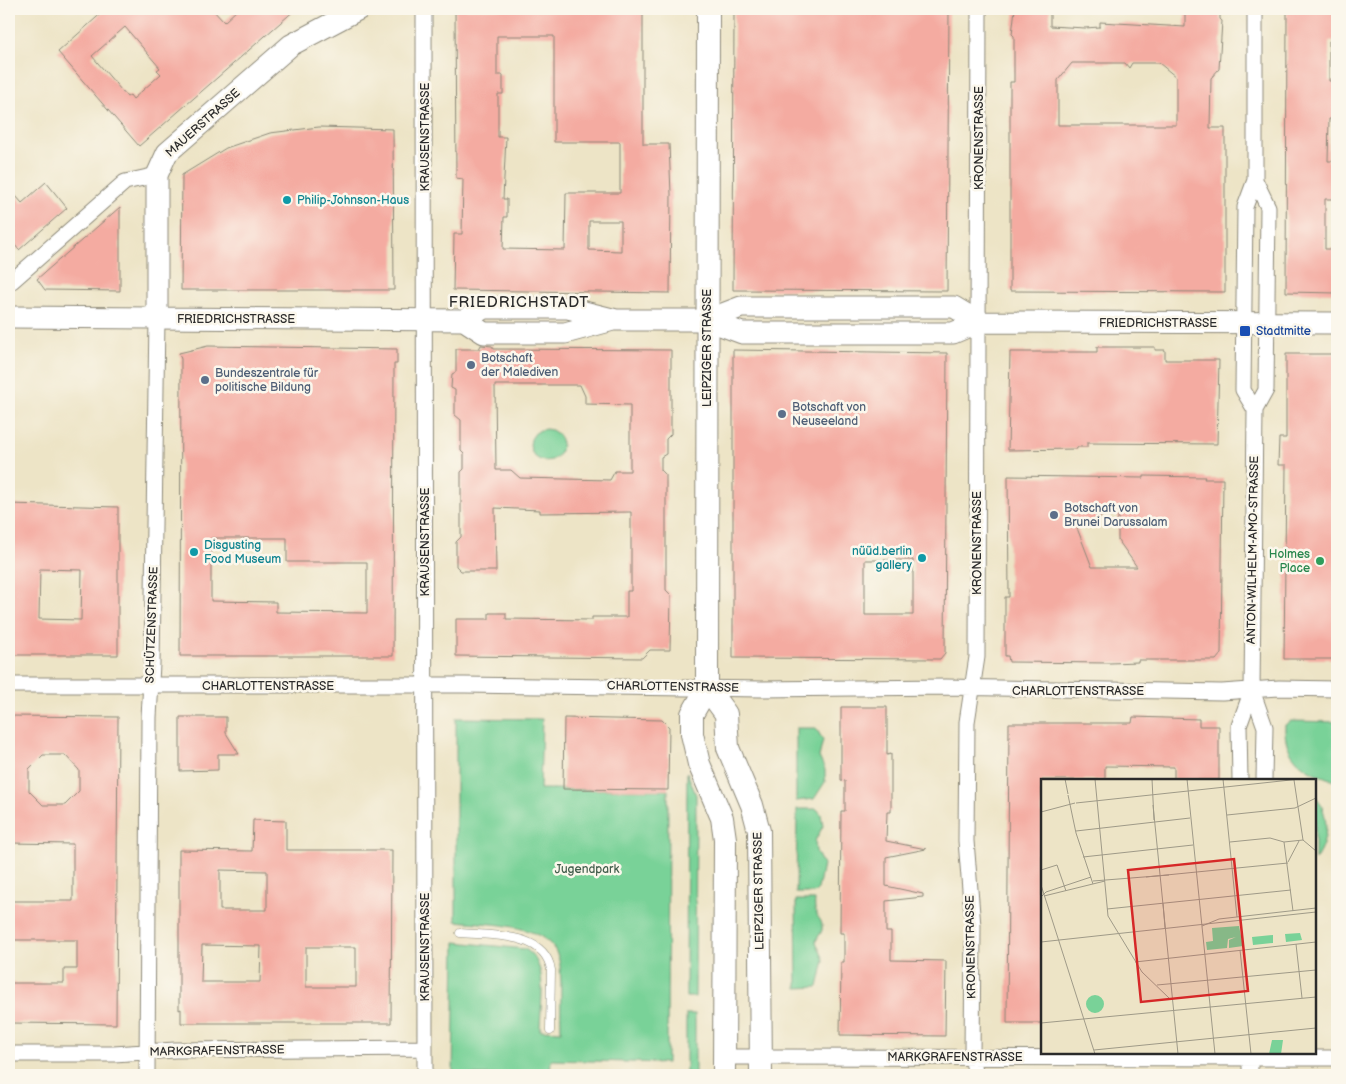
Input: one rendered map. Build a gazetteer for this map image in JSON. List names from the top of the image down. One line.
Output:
{"streets":{"main road":["LEIPZIGER STRASSE"],"street":["MAUERSTRASSE","KRAUSENSTRASSE","KRONENSTRASSE","FRIEDRICHSTRASSE","ANTON-WILHELM-AMO-STRASSE","SCHÜTZENSTRASSE","CHARLOTTENSTRASSE","MARKGRAFENSTRASSE"]},"crossings":[["MAUERSTRASSE","SCHÜTZENSTRASSE"],["KRAUSENSTRASSE","FRIEDRICHSTRASSE"],["KRAUSENSTRASSE","CHARLOTTENSTRASSE"],["KRAUSENSTRASSE","MARKGRAFENSTRASSE"],["KRONENSTRASSE","FRIEDRICHSTRASSE"],["KRONENSTRASSE","CHARLOTTENSTRASSE"],["KRONENSTRASSE","MARKGRAFENSTRASSE"],["FRIEDRICHSTRASSE","LEIPZIGER STRASSE"],["FRIEDRICHSTRASSE","ANTON-WILHELM-AMO-STRASSE"],["FRIEDRICHSTRASSE","SCHÜTZENSTRASSE"],["LEIPZIGER STRASSE","CHARLOTTENSTRASSE"],["LEIPZIGER STRASSE","MARKGRAFENSTRASSE"],["ANTON-WILHELM-AMO-STRASSE","CHARLOTTENSTRASSE"],["SCHÜTZENSTRASSE","CHARLOTTENSTRASSE"],["SCHÜTZENSTRASSE","MARKGRAFENSTRASSE"]],"districts":["FRIEDRICHSTADT"],"parks":["Jugendpark"],"places":{"other":["Philip-Johnson-Haus","Botschaft der Malediven","Bundeszentrale für politische Bildung","Botschaft von Neuseeland","Botschaft von Brunei Darussalam","Disgusting Food Museum","nüüd.berlin gallery","Holmes Place"],"transit":["Stadtmitte"]}}
